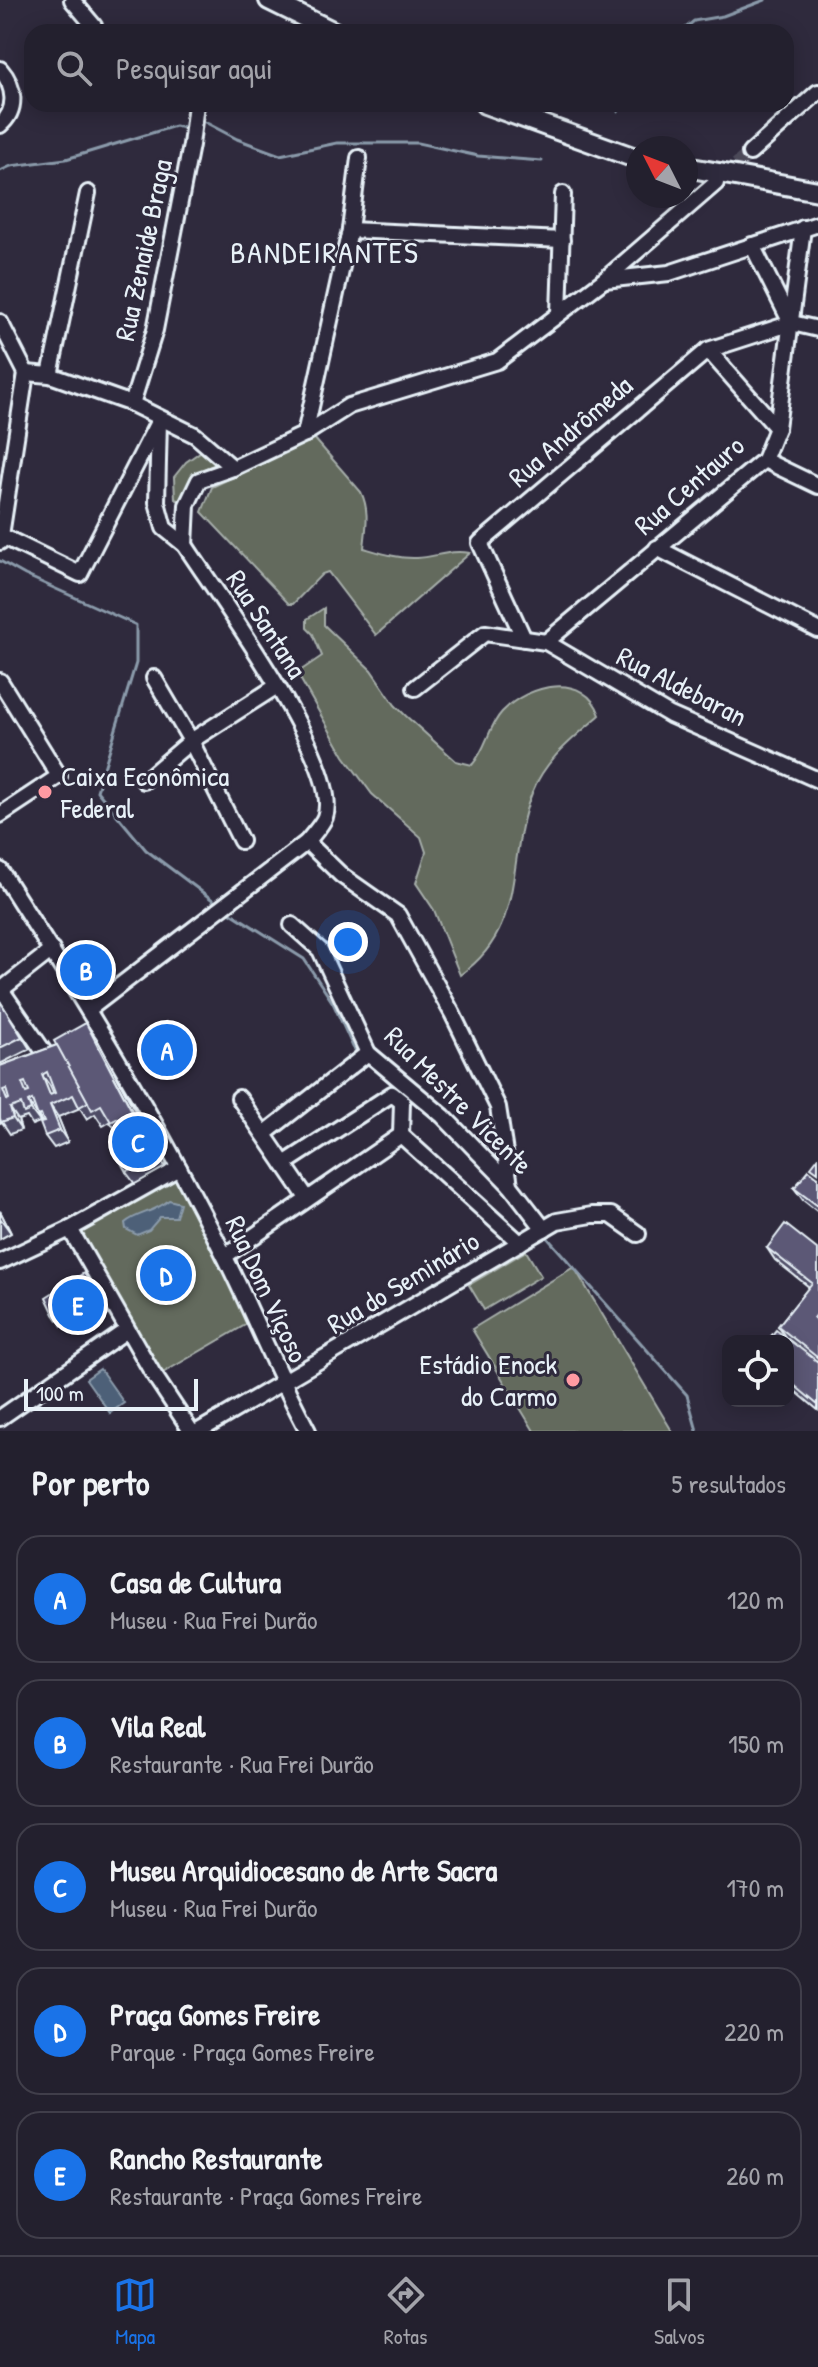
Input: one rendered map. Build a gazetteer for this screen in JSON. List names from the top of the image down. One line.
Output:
{"streets":{"street":["Rua Zenaide Braga","Rua Andrômeda","Rua Centauro","Rua Santana","Rua Aldebaran","Rua Mestre Vicente","Rua do Seminário","Rua Dom Viçoso"]},"crossings":[["Rua Andrômeda","Rua Centauro"],["Rua Andrômeda","Rua Aldebaran"],["Rua Centauro","Rua Aldebaran"],["Rua Santana","Rua Dom Viçoso"],["Rua Mestre Vicente","Rua do Seminário"],["Rua do Seminário","Rua Dom Viçoso"]],"districts":["BANDEIRANTES"],"places":["Caixa Econômica Federal","Estádio Enock do Carmo"],"scale_bar":"100 m","north":"top left","page":{"search":"Pesquisar aqui","pins":["B","A","C","D","E"],"scale":"100 m","heading":["Por perto","5 resultados"],"list":[{"mark":"A","name":"Casa de Cultura","note":"Museu · Rua Frei Durão","value":"120 m"},{"mark":"B","name":"Vila Real","note":"Restaurante · Rua Frei Durão","value":"150 m"},{"mark":"C","name":"Museu Arquidiocesano de Arte Sacra","note":"Museu · Rua Frei Durão","value":"170 m"},{"mark":"D","name":"Praça Gomes Freire","note":"Parque · Praça Gomes Freire","value":"220 m"},{"mark":"E","name":"Rancho Restaurante","note":"Restaurante · Praça Gomes Freire","value":"260 m"}],"nav":["Mapa","Rotas","Salvos"]}}
